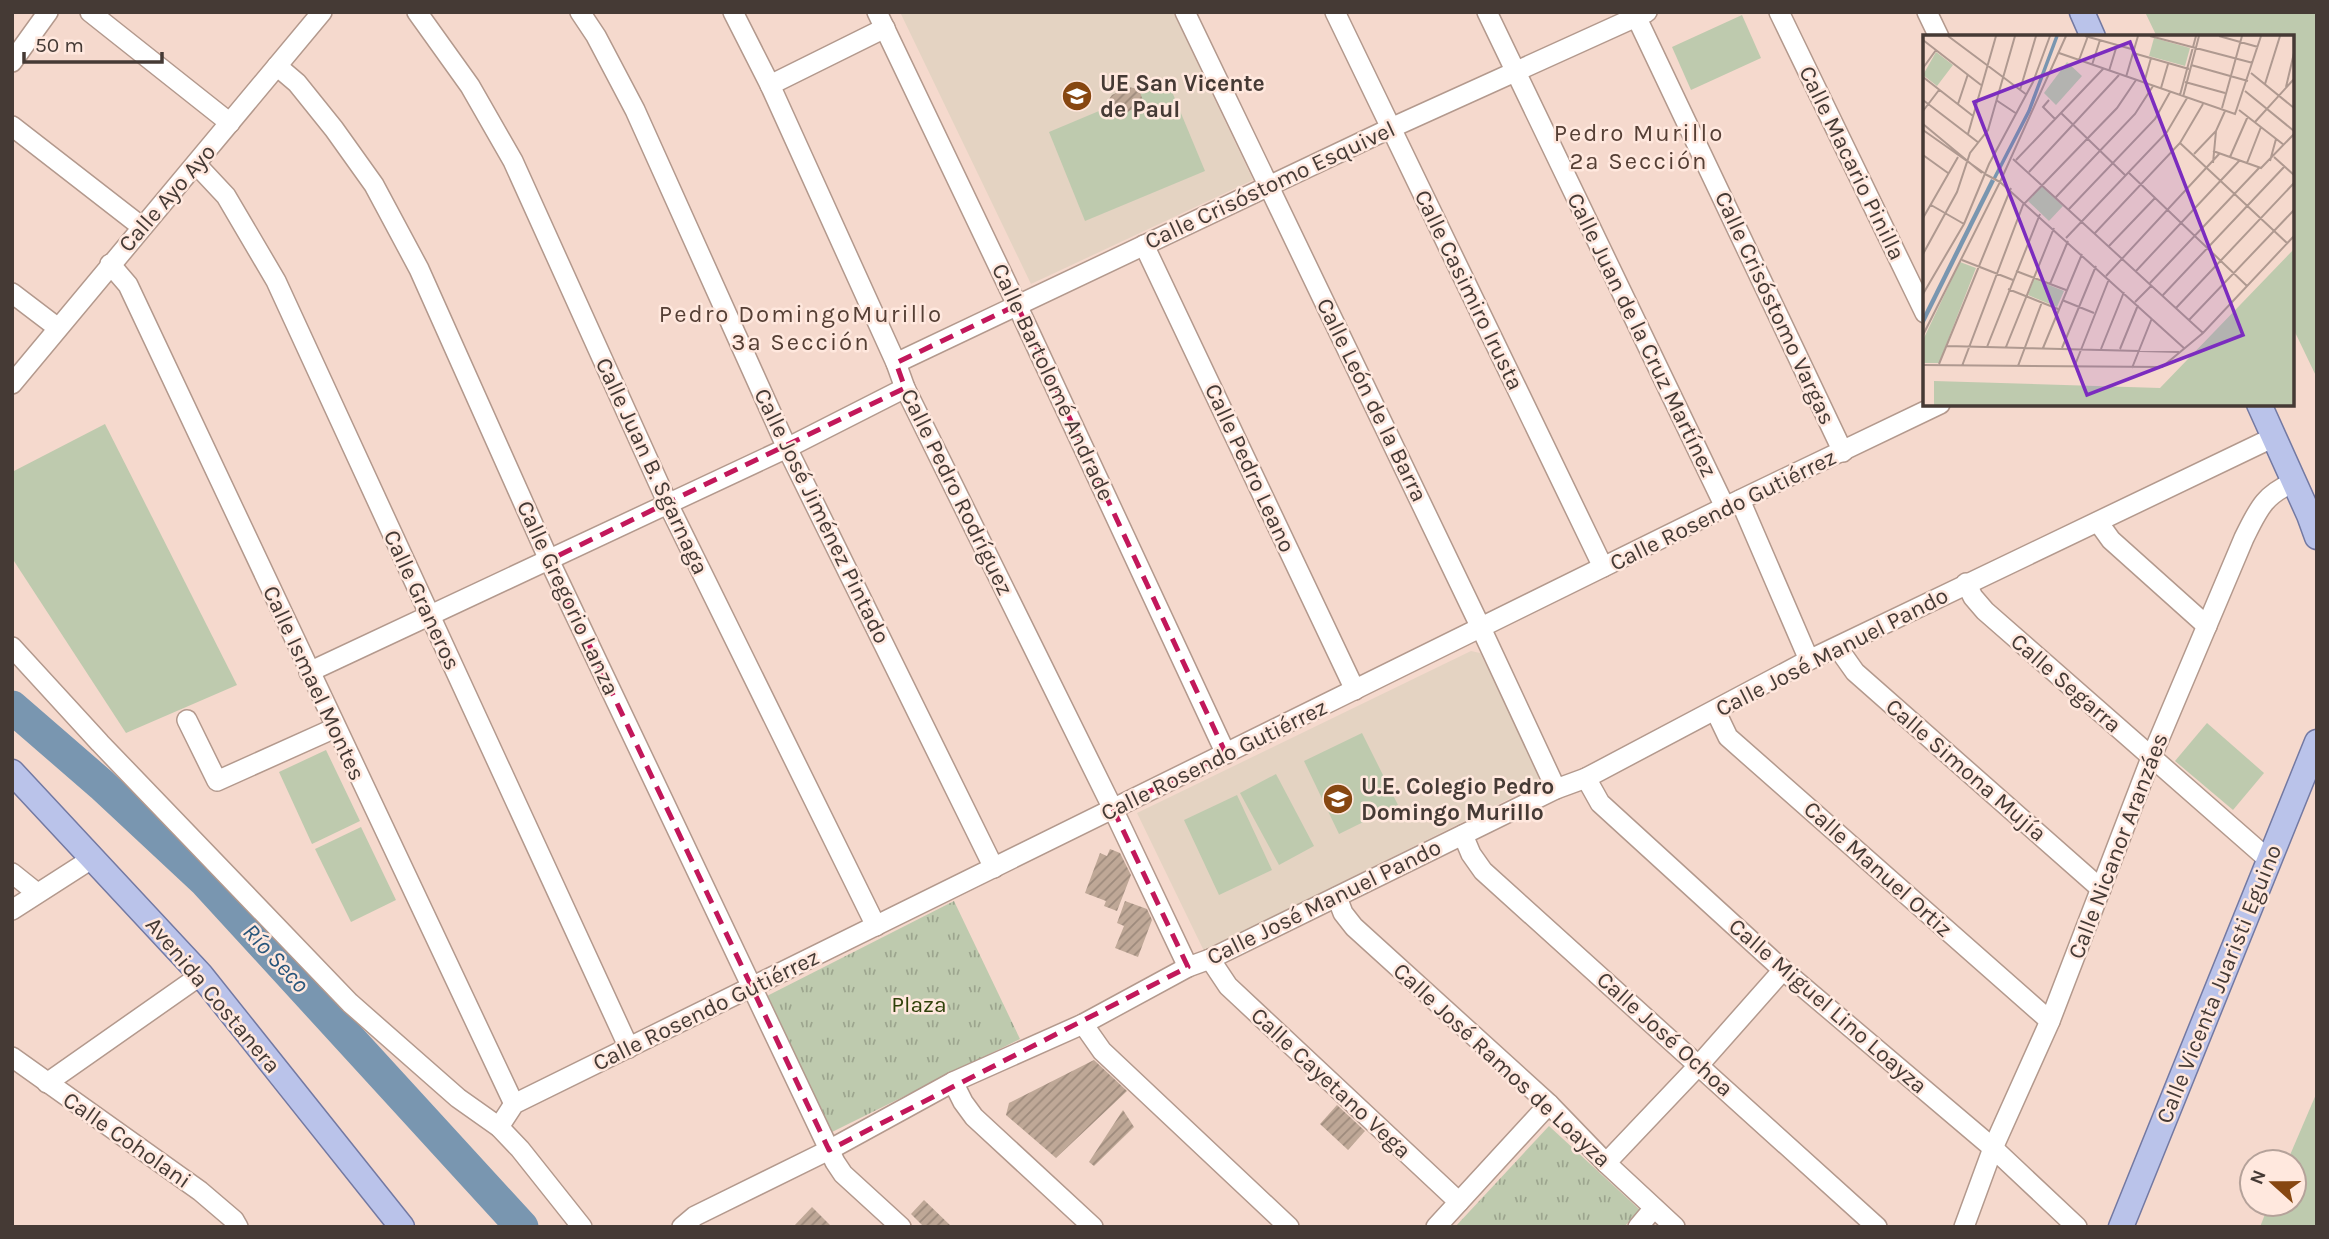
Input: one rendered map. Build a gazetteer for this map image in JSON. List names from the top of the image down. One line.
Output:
{"streets":{"main road":["Calle Vicenta Juaristi Eguino","Avenida Costanera"],"street":["Calle Macario Pinilla","Calle Crisóstomo Esquivel","Calle Ayo Ayo","Calle Casimiro Irusta","Calle Crisóstomo Vargas","Calle Juan de la Cruz Martínez","Calle Bartolomé Andrade","Calle León de la Barra","Calle Juan B. Sgarnaga","Calle Pedro Leano","Calle Pedro Rodríguez","Calle Rosendo Gutiérrez","Calle José Jiménez Pintado","Calle Gregorio Lanza","Calle Graneros","Calle José Manuel Pando","Calle Ismael Montes","Calle Segarra","Calle Simona Mujía","Calle Nicanor Aranzáes","Calle Manuel Ortiz","Calle Miguel Lino Loayza","Calle José Ochoa","Calle José Ramos de Loayza","Calle Cayetano Vega","Calle Coholani"]},"crossings":[["Calle Crisóstomo Esquivel","Calle Casimiro Irusta"],["Calle Crisóstomo Esquivel","Calle Crisóstomo Vargas"],["Calle Crisóstomo Esquivel","Calle Juan de la Cruz Martínez"],["Calle Crisóstomo Esquivel","Calle Bartolomé Andrade"],["Calle Crisóstomo Esquivel","Calle León de la Barra"],["Calle Crisóstomo Esquivel","Calle Pedro Leano"],["Calle Crisóstomo Esquivel","Calle Pedro Rodríguez"],["Calle Ayo Ayo","Calle Gregorio Lanza"],["Calle Ayo Ayo","Calle Graneros"],["Calle Ayo Ayo","Calle Ismael Montes"],["Calle Casimiro Irusta","Calle Rosendo Gutiérrez"],["Calle Crisóstomo Vargas","Calle Rosendo Gutiérrez"],["Calle Juan de la Cruz Martínez","Calle Rosendo Gutiérrez"],["Calle Juan de la Cruz Martínez","Calle José Manuel Pando"],["Calle Bartolomé Andrade","Calle Rosendo Gutiérrez"],["Calle León de la Barra","Calle Rosendo Gutiérrez"],["Calle León de la Barra","Calle José Manuel Pando"],["Calle Juan B. Sgarnaga","Calle Rosendo Gutiérrez"],["Calle Pedro Leano","Calle Rosendo Gutiérrez"],["Calle Pedro Rodríguez","Calle Rosendo Gutiérrez"],["Calle Pedro Rodríguez","Calle José Manuel Pando"],["Calle Rosendo Gutiérrez","Calle José Jiménez Pintado"],["Calle Rosendo Gutiérrez","Calle Gregorio Lanza"],["Calle Rosendo Gutiérrez","Calle Graneros"],["Calle Rosendo Gutiérrez","Calle Ismael Montes"],["Calle Gregorio Lanza","Calle José Manuel Pando"],["Calle José Manuel Pando","Calle Segarra"],["Calle José Manuel Pando","Calle Simona Mujía"],["Calle José Manuel Pando","Calle Manuel Ortiz"],["Calle José Manuel Pando","Calle Miguel Lino Loayza"],["Calle José Manuel Pando","Calle José Ochoa"],["Calle José Manuel Pando","Calle José Ramos de Loayza"],["Calle José Manuel Pando","Calle Cayetano Vega"],["Calle Segarra","Calle Nicanor Aranzáes"],["Calle Segarra","Calle Vicenta Juaristi Eguino"],["Calle Simona Mujía","Calle Nicanor Aranzáes"],["Calle Nicanor Aranzáes","Calle Manuel Ortiz"],["Calle Nicanor Aranzáes","Calle Miguel Lino Loayza"]],"districts":["Pedro Murillo 2ª Sección","Pedro DomingoMurillo 3ª Sección"],"water":["Río Seco"],"parks":["Plaza"],"places":{"school or university":["UE San Vicente de Paul","U.E. Colegio Pedro Domingo Murillo"]},"scale_bar":"50 m","north":"left"}
